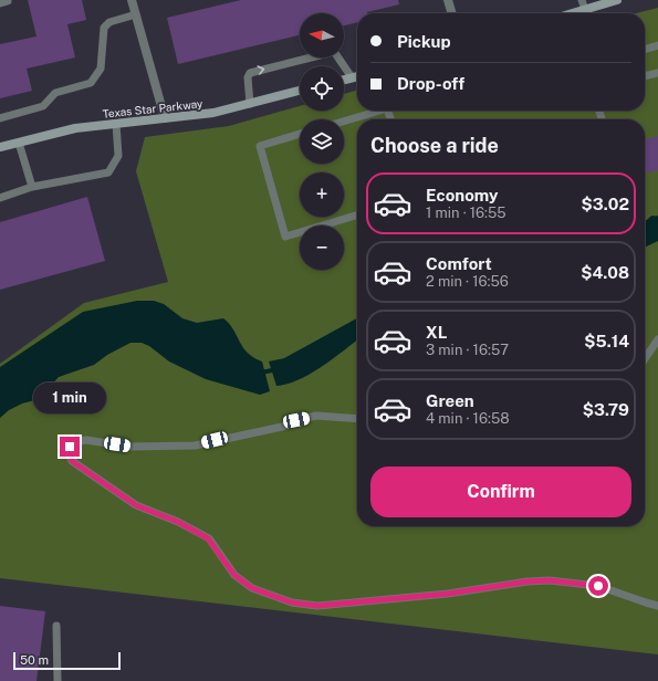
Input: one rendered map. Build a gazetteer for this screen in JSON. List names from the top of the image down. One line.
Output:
{"streets":{"street":["Texas Star Parkway"]},"scale_bar":"50 m","north":"left","page":{"map_buttons":["+","−"],"banner":["Pickup","Drop-off"],"heading":"Choose a ride","list":[{"name":"Economy","note":"1 min · 16:55","value":"$3.02"},{"name":"Comfort","note":"2 min · 16:56","value":"$4.08"},{"name":"XL","note":"3 min · 16:57","value":"$5.14"},{"name":"Green","note":"4 min · 16:58","value":"$3.79"}],"bubble":"1 min","buttons":"Confirm","scale":"50 m"}}
